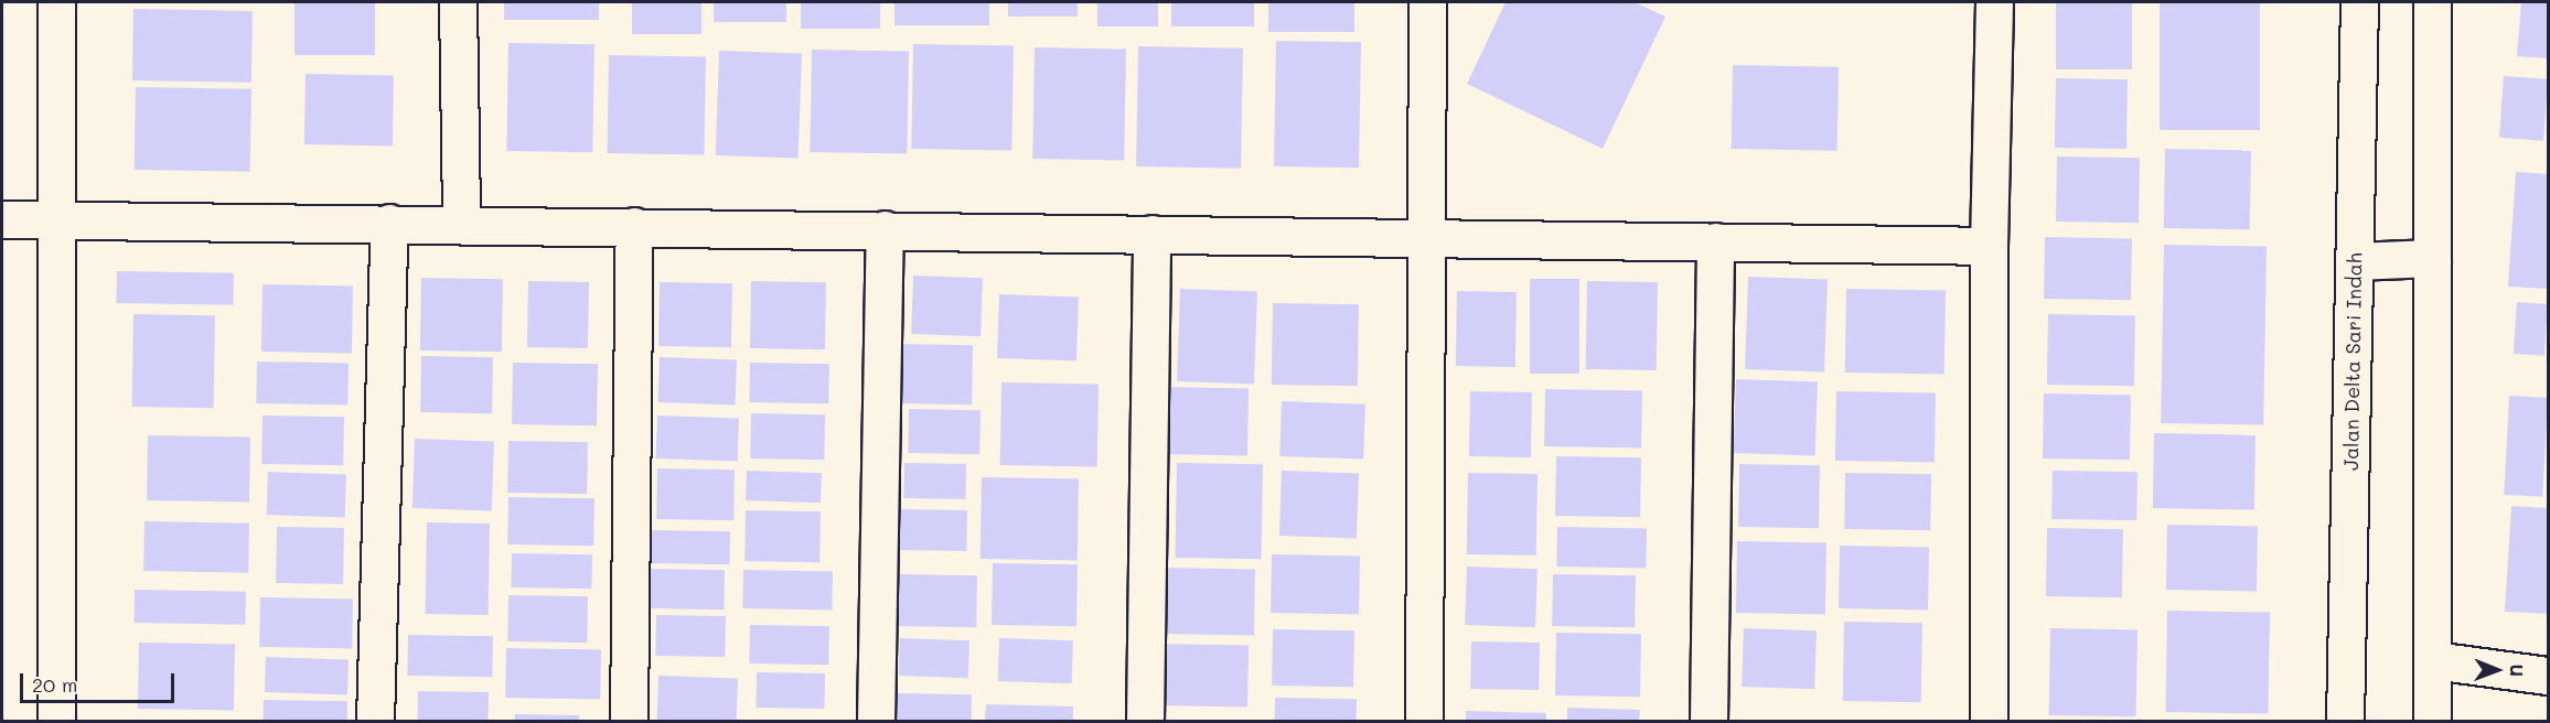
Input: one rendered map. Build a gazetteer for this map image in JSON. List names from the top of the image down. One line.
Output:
{"streets":{"street":["Jalan Delta Sari Indah"]},"scale_bar":"20 m","north":"right"}
